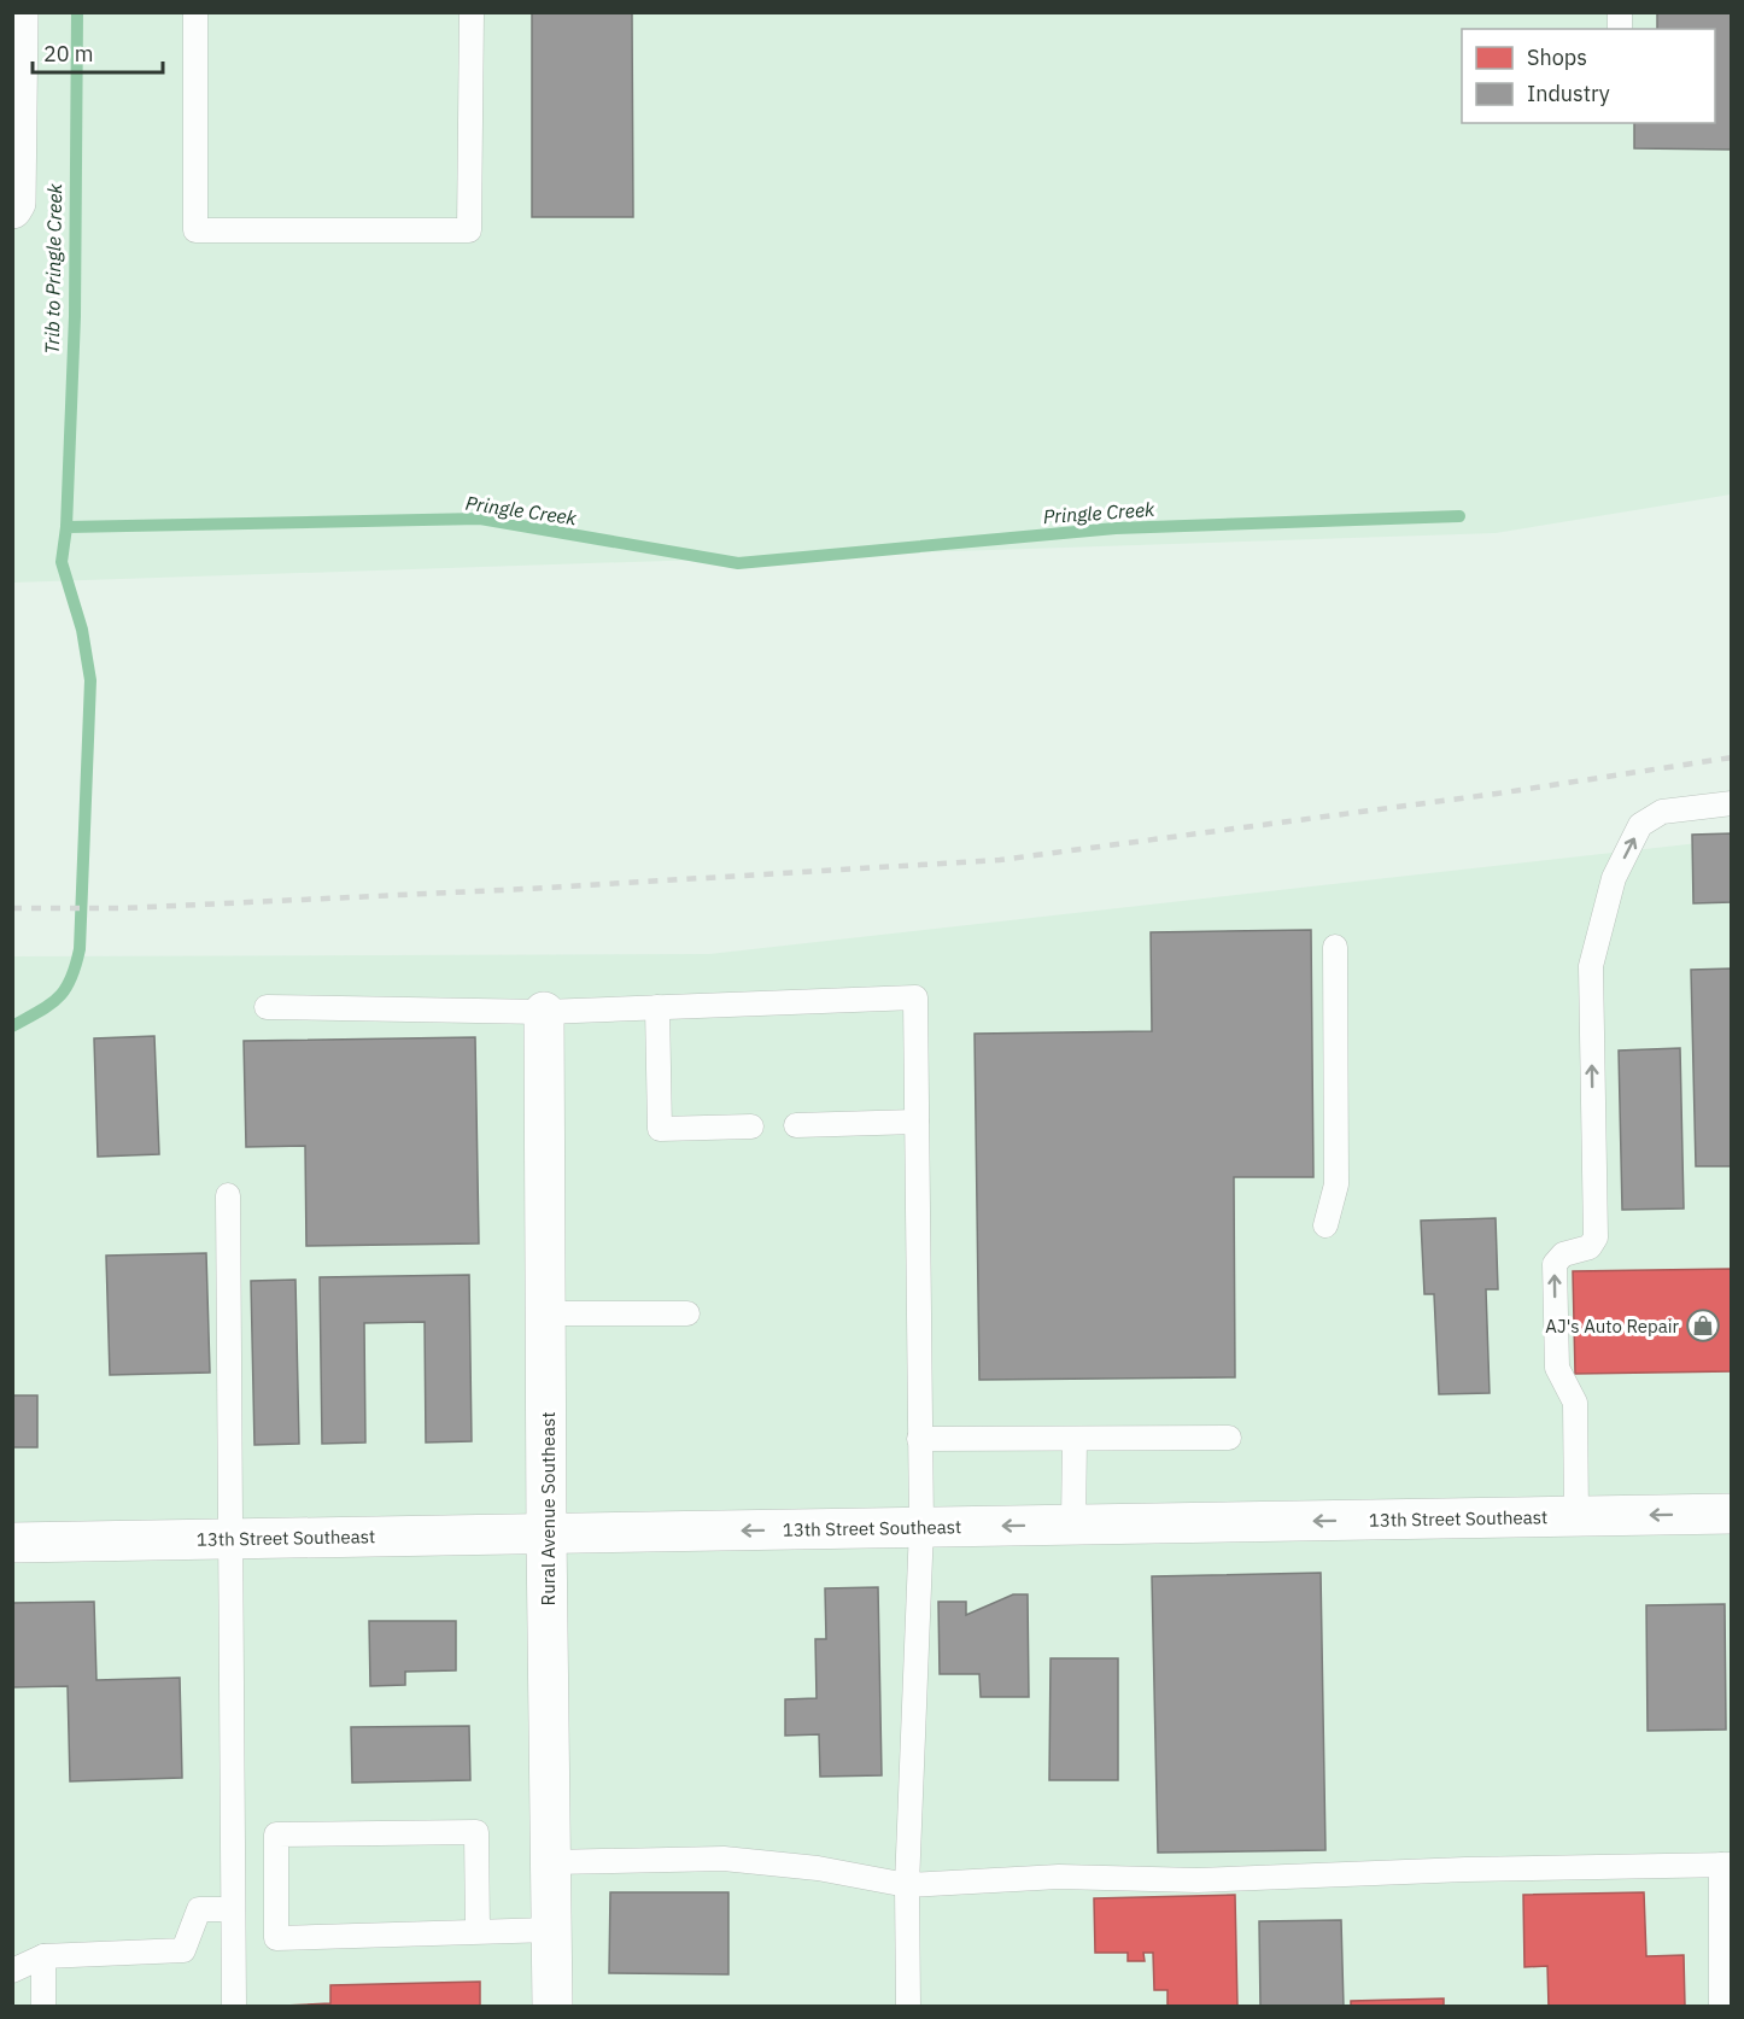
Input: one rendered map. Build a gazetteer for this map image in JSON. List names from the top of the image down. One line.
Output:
{"streets":{"main road":["Rural Avenue Southeast","13th Street Southeast"]},"crossings":[["Rural Avenue Southeast","13th Street Southeast"]],"one_way":["13th Street Southeast"],"water":["Trib to Pringle Creek","Pringle Creek"],"places":{"shop":["AJ's Auto Repair"]},"legend":["Shops","Industry"],"scale_bar":"20 m"}
